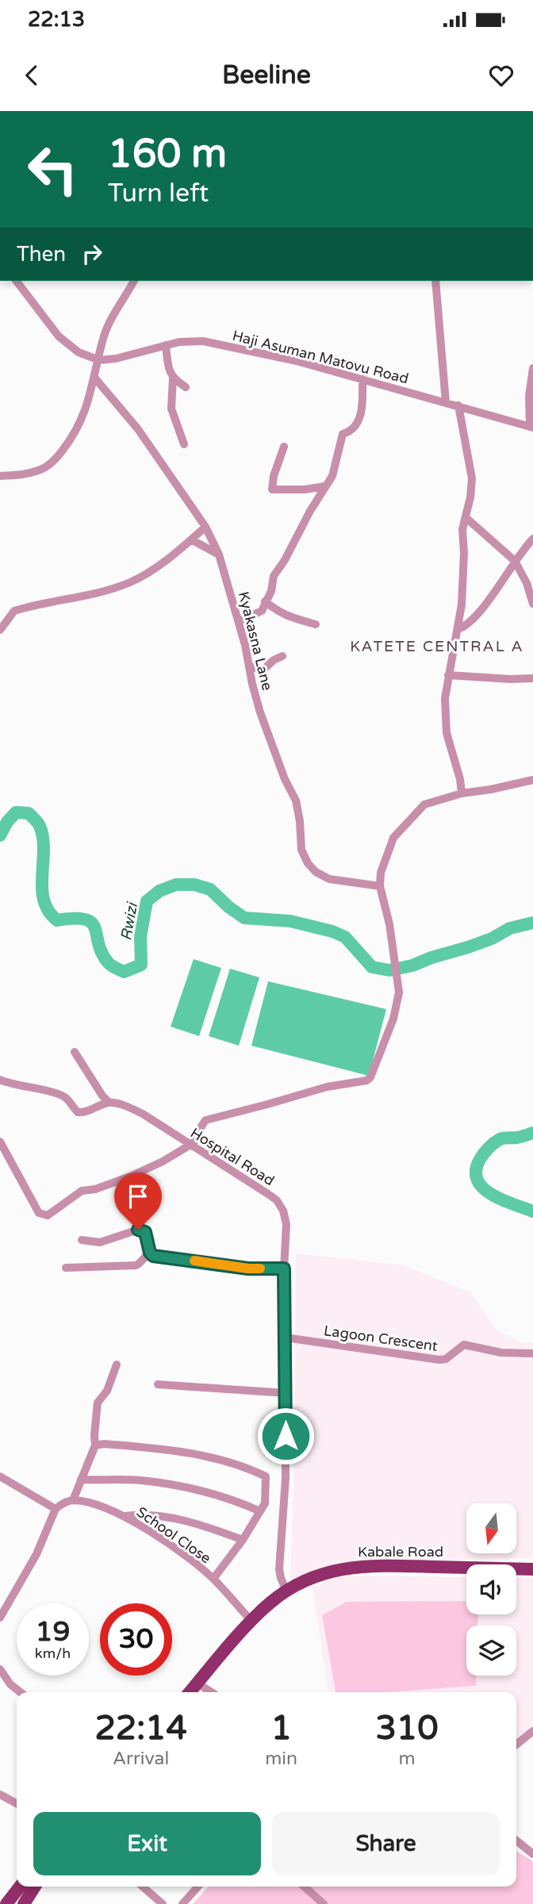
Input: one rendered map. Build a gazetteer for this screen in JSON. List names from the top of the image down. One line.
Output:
{"streets":{"main road":["Kabale Road"],"street":["Haji Asuman Matovu Road","Kyakasna Lane","Hospital Road","Lagoon Crescent","School Close"]},"crossings":[["Hospital Road","Lagoon Crescent"],["Hospital Road","Kabale Road"],["School Close","Kabale Road"]],"districts":["KATETE CENTRAL A"],"water":["Rwizi"],"north":"bottom","page":{"status":"22:13","header":"Beeline","turn":["160 m","Turn left"],"then":"Then","speed":"19 km/h","limit":"30","eta":["22:14","Arrival","1","min","310","m"],"buttons":["Exit","Share"]}}
